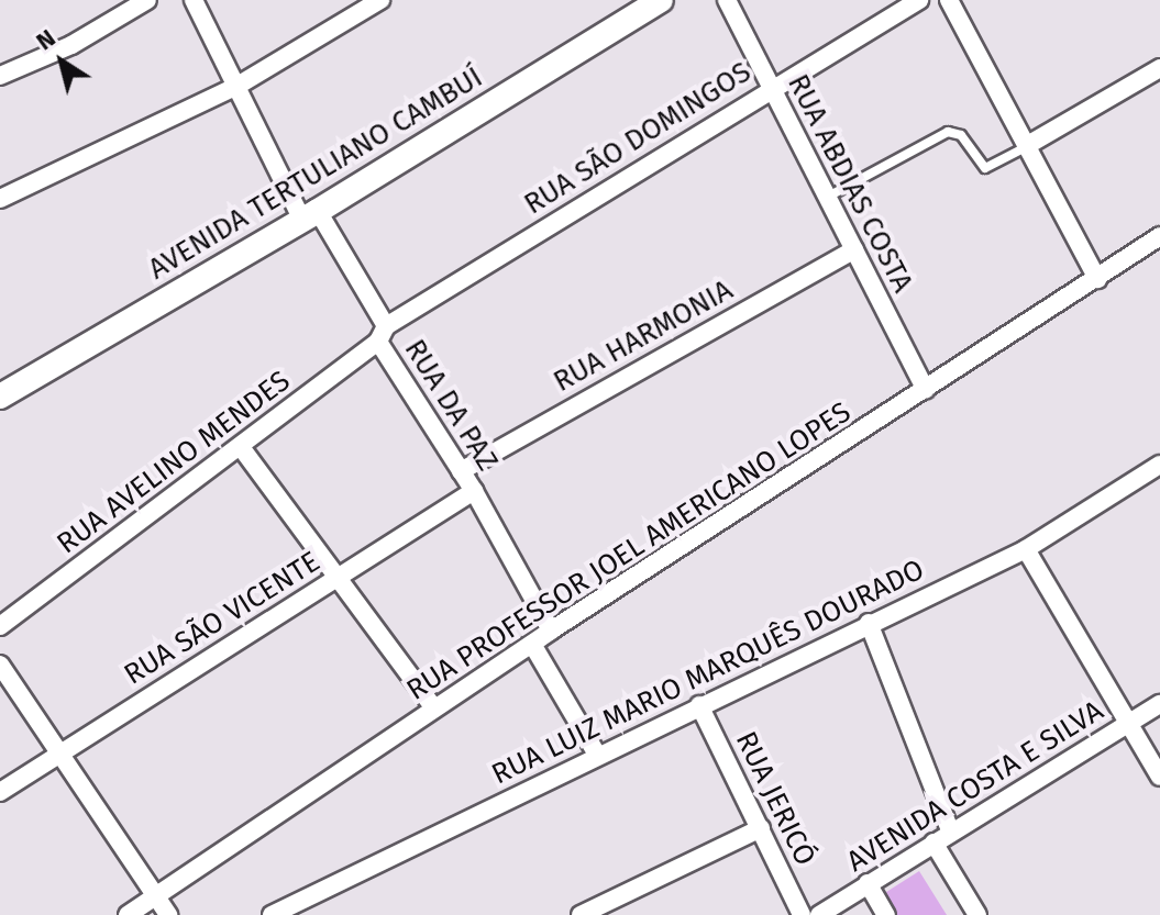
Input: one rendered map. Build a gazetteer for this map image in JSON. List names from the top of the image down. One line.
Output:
{"streets":{"main road":["AVENIDA TERTULIANO CAMBUÍ"],"street":["RUA SÃO DOMINGOS","RUA ABDIAS COSTA","RUA HARMONIA","RUA DA PAZ","RUA AVELINO MENDES","RUA PROFESSOR JOEL AMERICANO LOPES","RUA SÃO VICENTE","RUA LUIZ MARIO MARQUÊS DOURADO","AVENIDA COSTA E SILVA","RUA JERICÓ"]},"crossings":[["RUA SÃO DOMINGOS","RUA ABDIAS COSTA"],["RUA SÃO DOMINGOS","RUA DA PAZ"],["RUA SÃO DOMINGOS","RUA AVELINO MENDES"],["AVENIDA TERTULIANO CAMBUÍ","RUA DA PAZ"],["RUA ABDIAS COSTA","RUA HARMONIA"],["RUA ABDIAS COSTA","RUA PROFESSOR JOEL AMERICANO LOPES"],["RUA HARMONIA","RUA DA PAZ"],["RUA DA PAZ","RUA AVELINO MENDES"],["RUA DA PAZ","RUA PROFESSOR JOEL AMERICANO LOPES"],["RUA DA PAZ","RUA SÃO VICENTE"],["RUA LUIZ MARIO MARQUÊS DOURADO","RUA JERICÓ"]],"north":"top left"}
